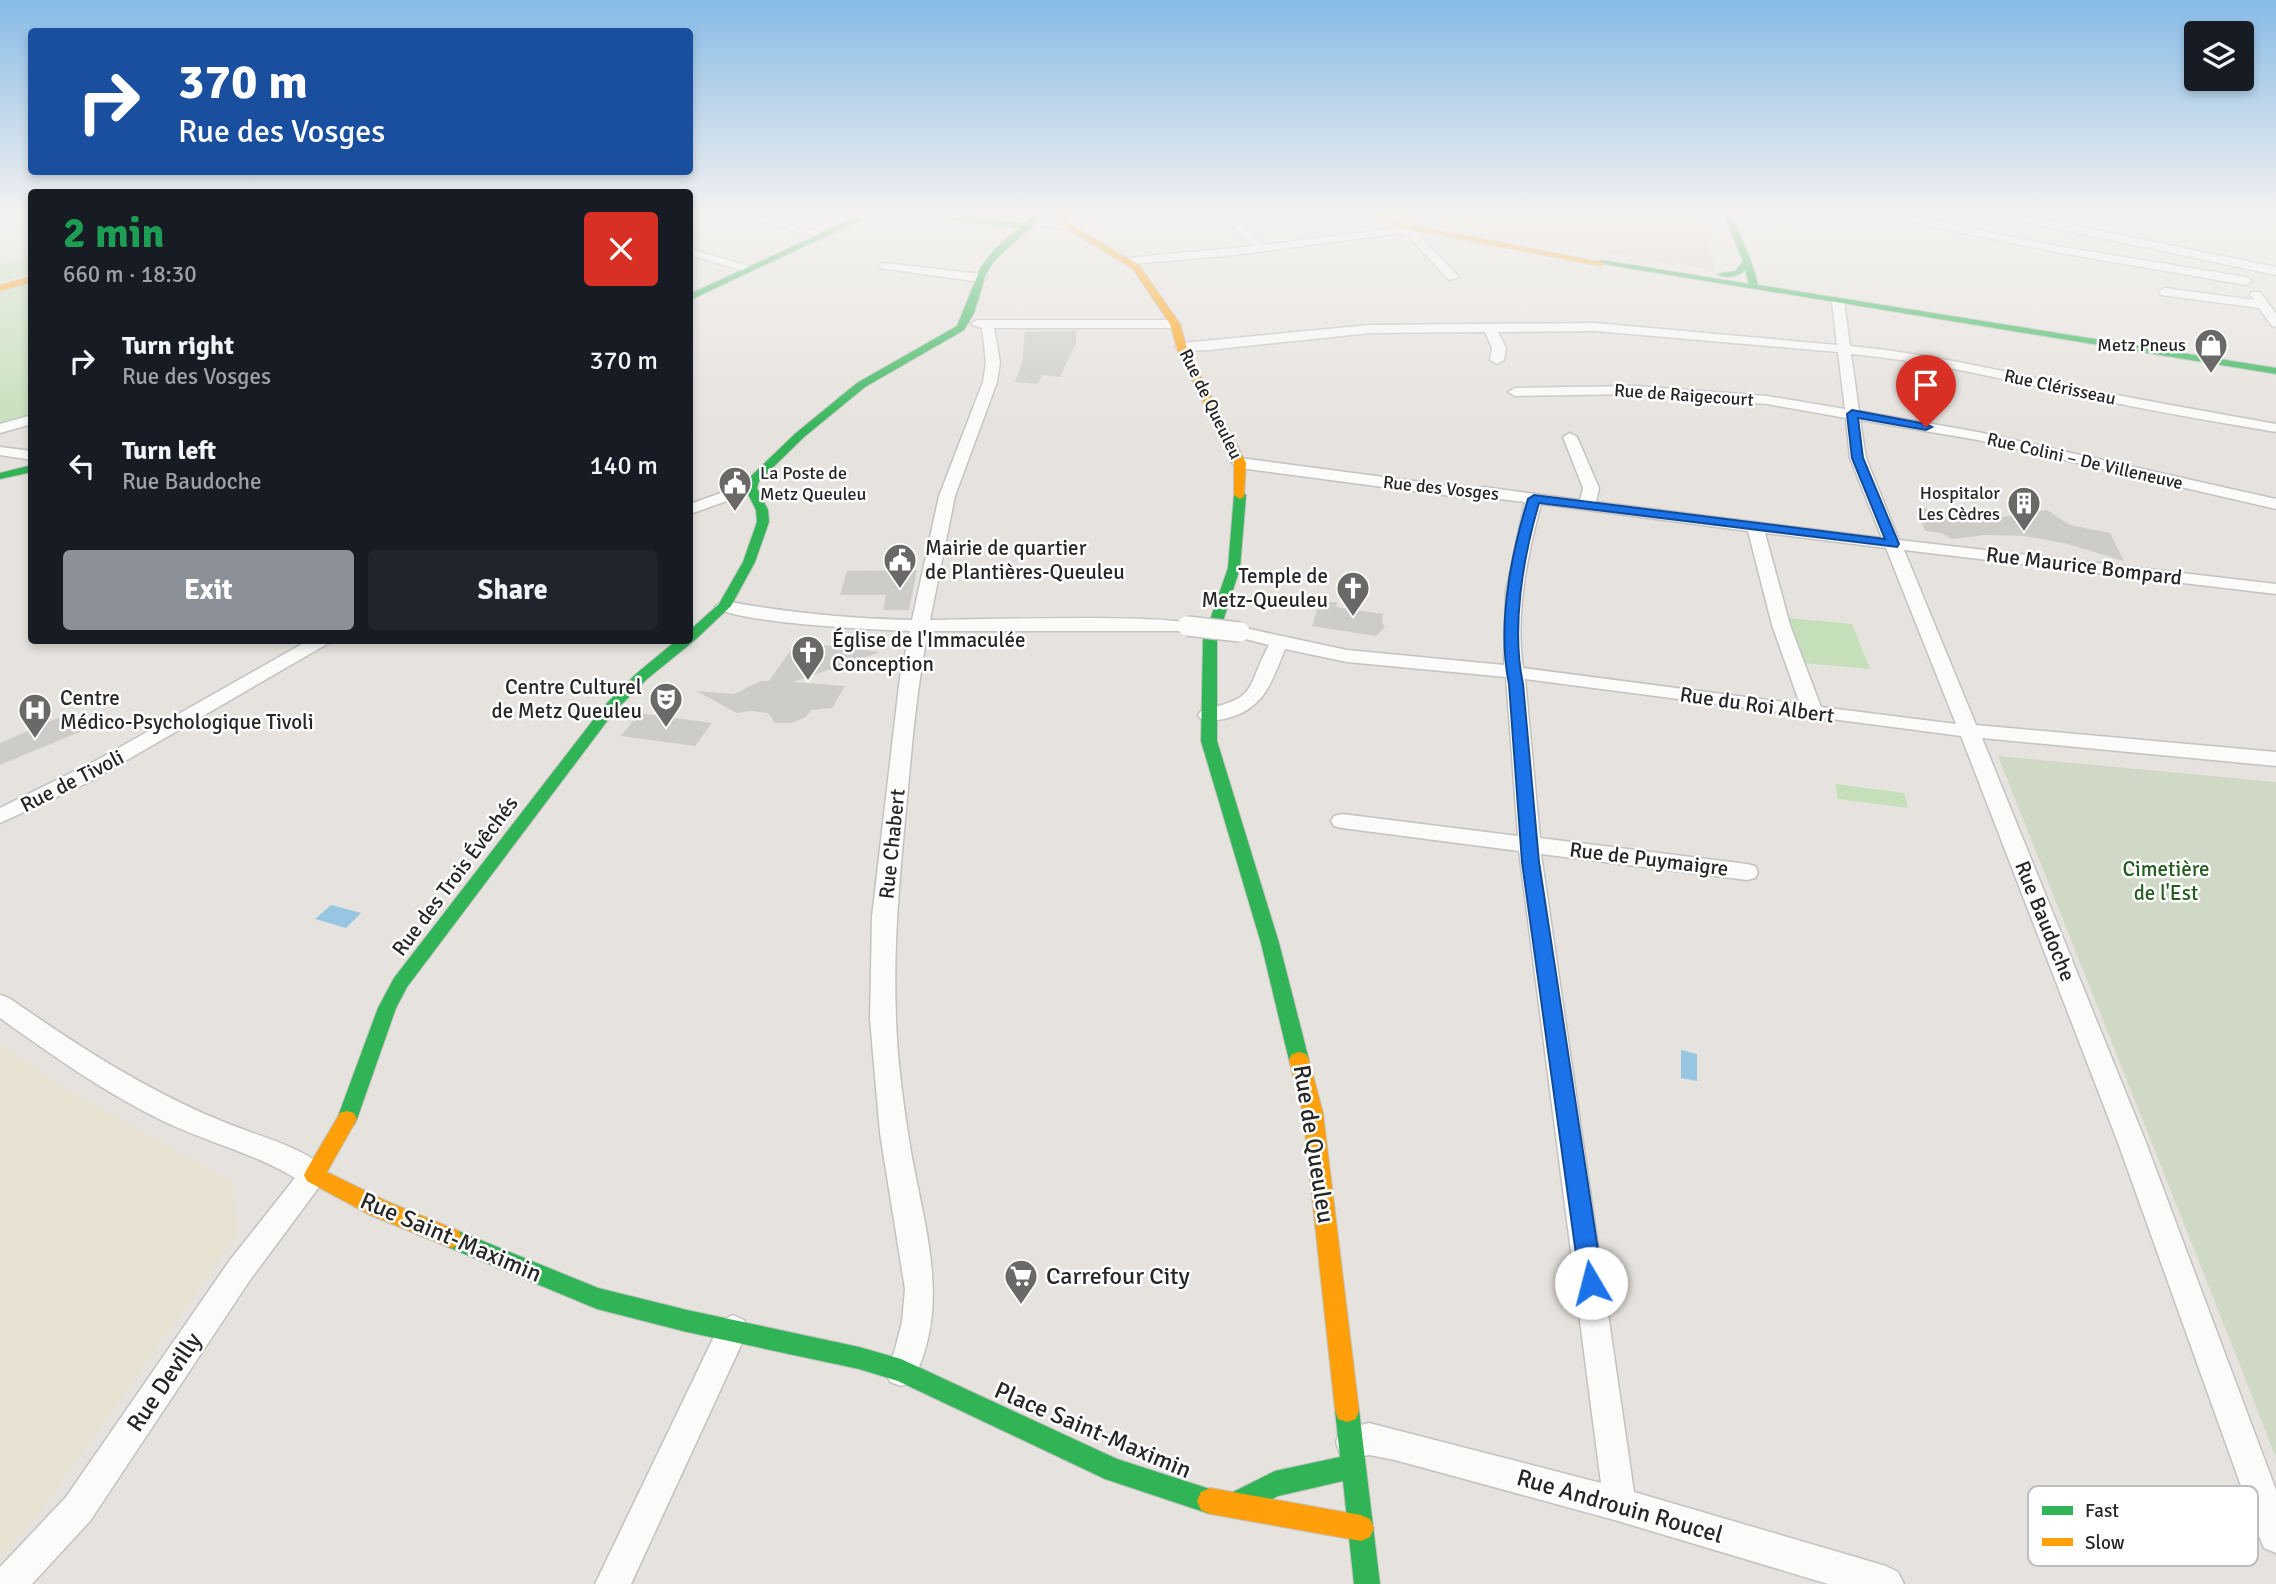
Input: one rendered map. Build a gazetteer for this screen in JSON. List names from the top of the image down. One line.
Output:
{"streets":{"street":["Rue Clérisseau","Rue de Raigecourt","Rue de Queuleu","Rue Colini – De Villeneuve","Rue des Vosges","Rue Maurice Bompard","Rue du Roi Albert","Rue de Tivoli","Rue Chabert","Rue de Puymaigre","Rue des Trois Évêchés","Rue Baudoche","Rue Saint-Maximin","Rue Devilly","Place Saint-Maximin","Rue Androuin Roucel"]},"crossings":[["Rue Clérisseau","Rue de Queuleu"],["Rue Clérisseau","Rue Baudoche"],["Rue de Raigecourt","Rue Colini – De Villeneuve"],["Rue de Raigecourt","Rue Baudoche"],["Rue de Queuleu","Rue des Vosges"],["Rue de Queuleu","Place Saint-Maximin"],["Rue de Queuleu","Rue Androuin Roucel"],["Rue Colini – De Villeneuve","Rue Baudoche"],["Rue des Vosges","Rue Maurice Bompard"],["Rue des Vosges","Rue Baudoche"],["Rue Maurice Bompard","Rue Baudoche"],["Rue du Roi Albert","Rue Chabert"],["Rue du Roi Albert","Rue Baudoche"],["Rue Chabert","Rue Saint-Maximin"],["Rue des Trois Évêchés","Rue Saint-Maximin"],["Rue des Trois Évêchés","Rue Devilly"],["Rue Saint-Maximin","Rue Devilly"],["Rue Saint-Maximin","Place Saint-Maximin"]],"parks":["Cimetière de l'Est"],"places":{"shop":["Metz Pneus"],"public building":["La Poste de Metz Queuleu","Mairie de quartier de Plantières-Queuleu"],"building":["Hospitalor Les Cèdres"],"church":["Temple de Metz-Queuleu","Église de l'Immaculée Conception"],"theatre":["Centre Culturel de Metz Queuleu"],"hospital":["Centre Médico-Psychologique Tivoli"],"supermarket":["Carrefour City"]},"legend":["Fast","Slow"],"page":{"turn":["370 m","Rue des Vosges"],"heading":["2 min","660 m · 18:30"],"list":[{"name":"Turn right","note":"Rue des Vosges","value":"370 m"},{"name":"Turn left","note":"Rue Baudoche","value":"140 m"}],"buttons":["Exit","Share"]}}
